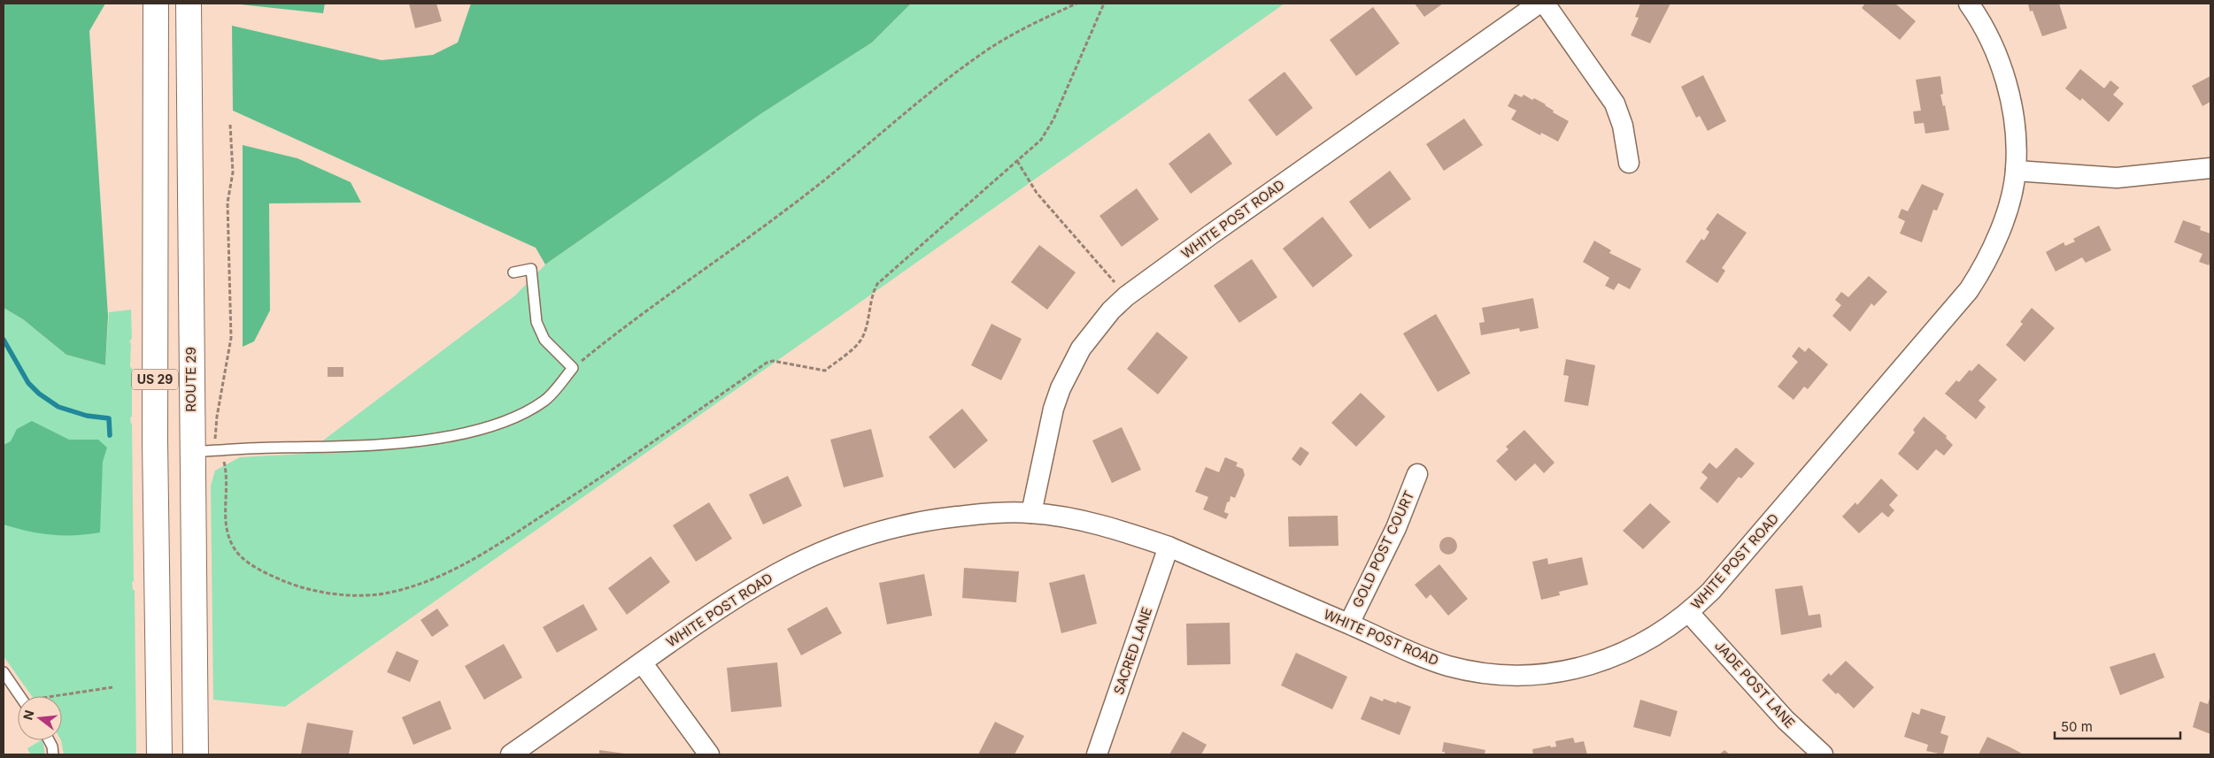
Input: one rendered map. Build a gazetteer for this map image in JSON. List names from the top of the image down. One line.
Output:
{"streets":{"main road":["US 29","ROUTE 29"],"street":["WHITE POST ROAD","GOLD POST COURT","SACRED LANE","JADE POST LANE"]},"crossings":[["WHITE POST ROAD","GOLD POST COURT"],["WHITE POST ROAD","SACRED LANE"],["WHITE POST ROAD","JADE POST LANE"]],"scale_bar":"50 m","north":"left"}
